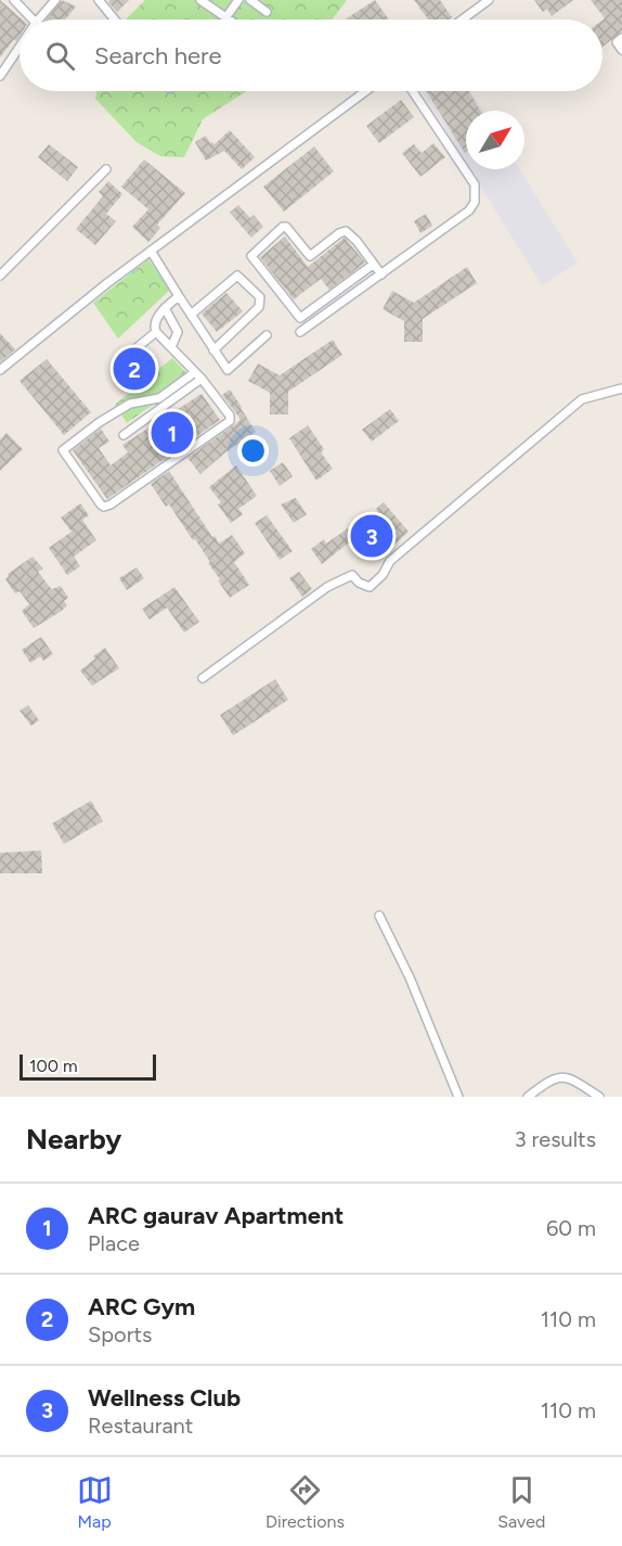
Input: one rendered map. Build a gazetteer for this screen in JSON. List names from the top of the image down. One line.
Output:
{"scale_bar":"100 m","north":"top right","page":{"search":"Search here","pins":["2","1","3"],"scale":"100 m","heading":["Nearby","3 results"],"list":[{"mark":"1","name":"ARC gaurav Apartment","note":"Place","value":"60 m"},{"mark":"2","name":"ARC Gym","note":"Sports","value":"110 m"},{"mark":"3","name":"Wellness Club","note":"Restaurant","value":"110 m"}],"nav":["Map","Directions","Saved"]}}
